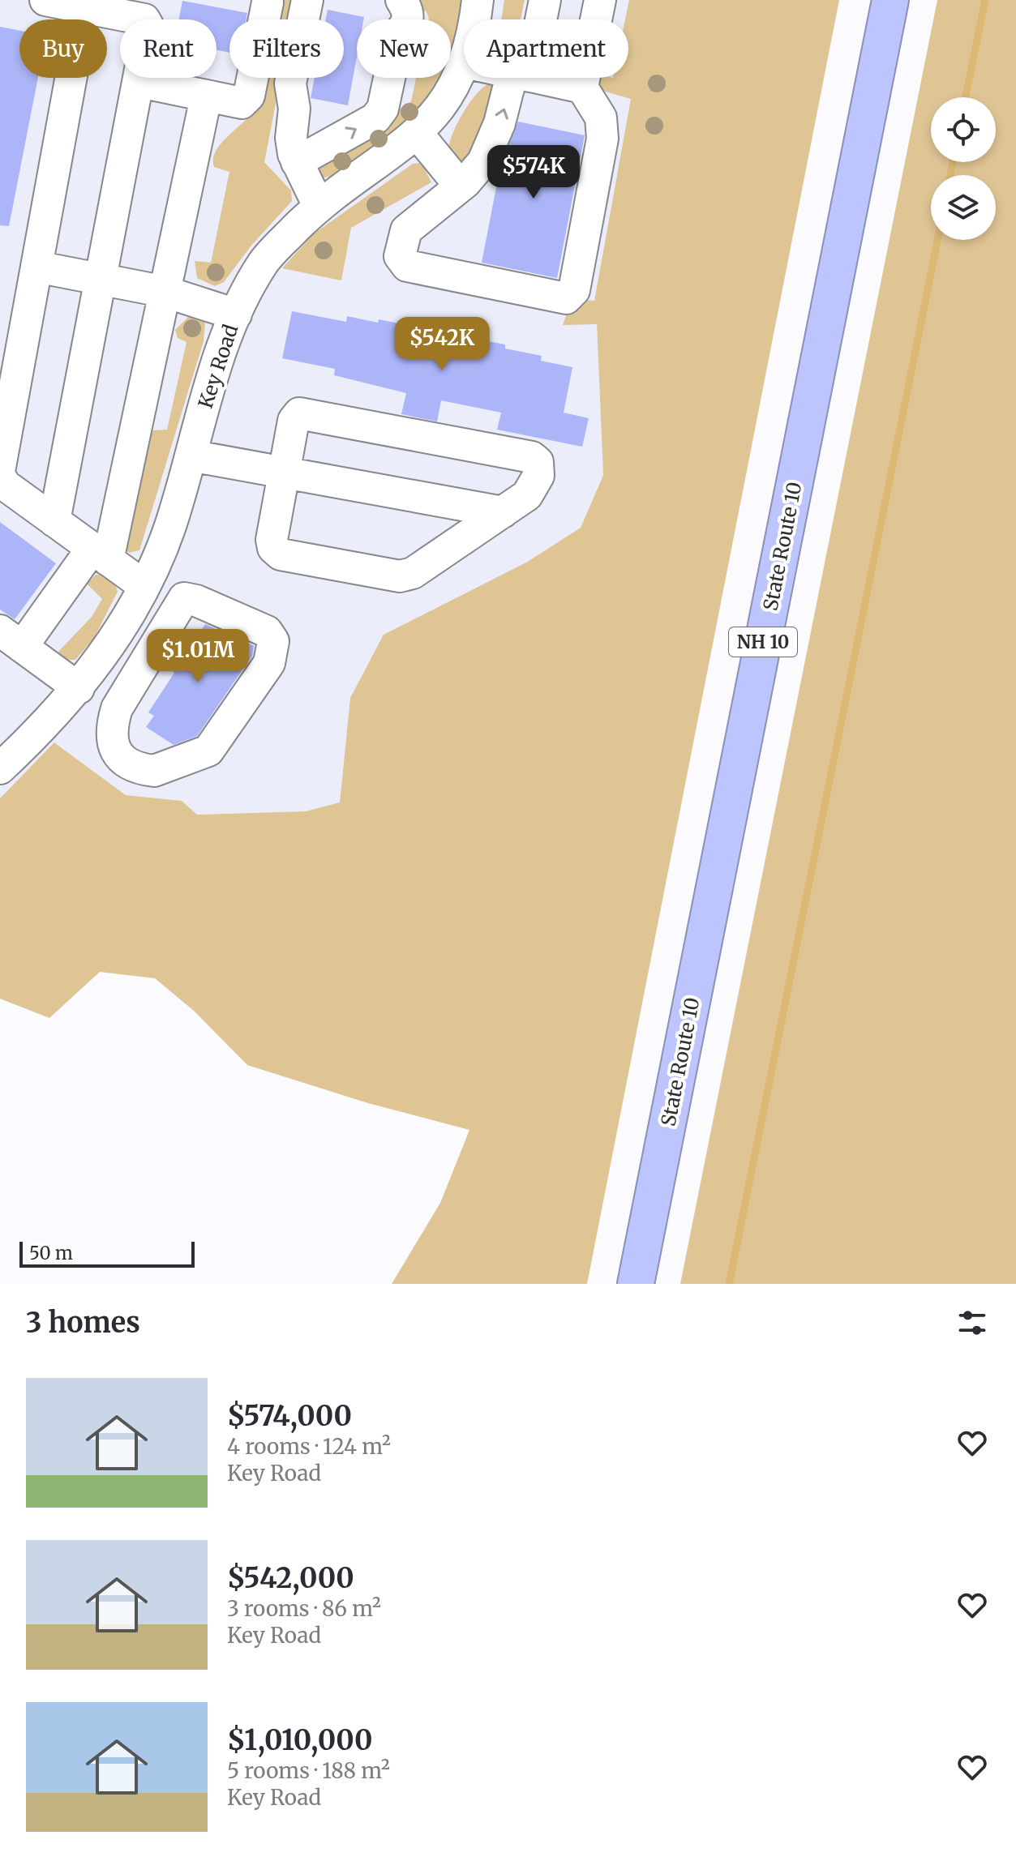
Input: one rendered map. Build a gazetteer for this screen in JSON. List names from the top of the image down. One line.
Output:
{"streets":{"highway":["State Route 10","NH 10"],"street":["Key Road"]},"scale_bar":"50 m","page":{"chip":["Buy","Rent","Filters","New","Apartment"],"price":["$574K","$542K","$1.01M"],"scale":"50 m","heading":"3 homes","list":[{"name":"$574,000","note":"4 rooms · 124 m² · Key Road"},{"name":"$542,000","note":"3 rooms · 86 m² · Key Road"},{"name":"$1,010,000","note":"5 rooms · 188 m² · Key Road"}]}}
